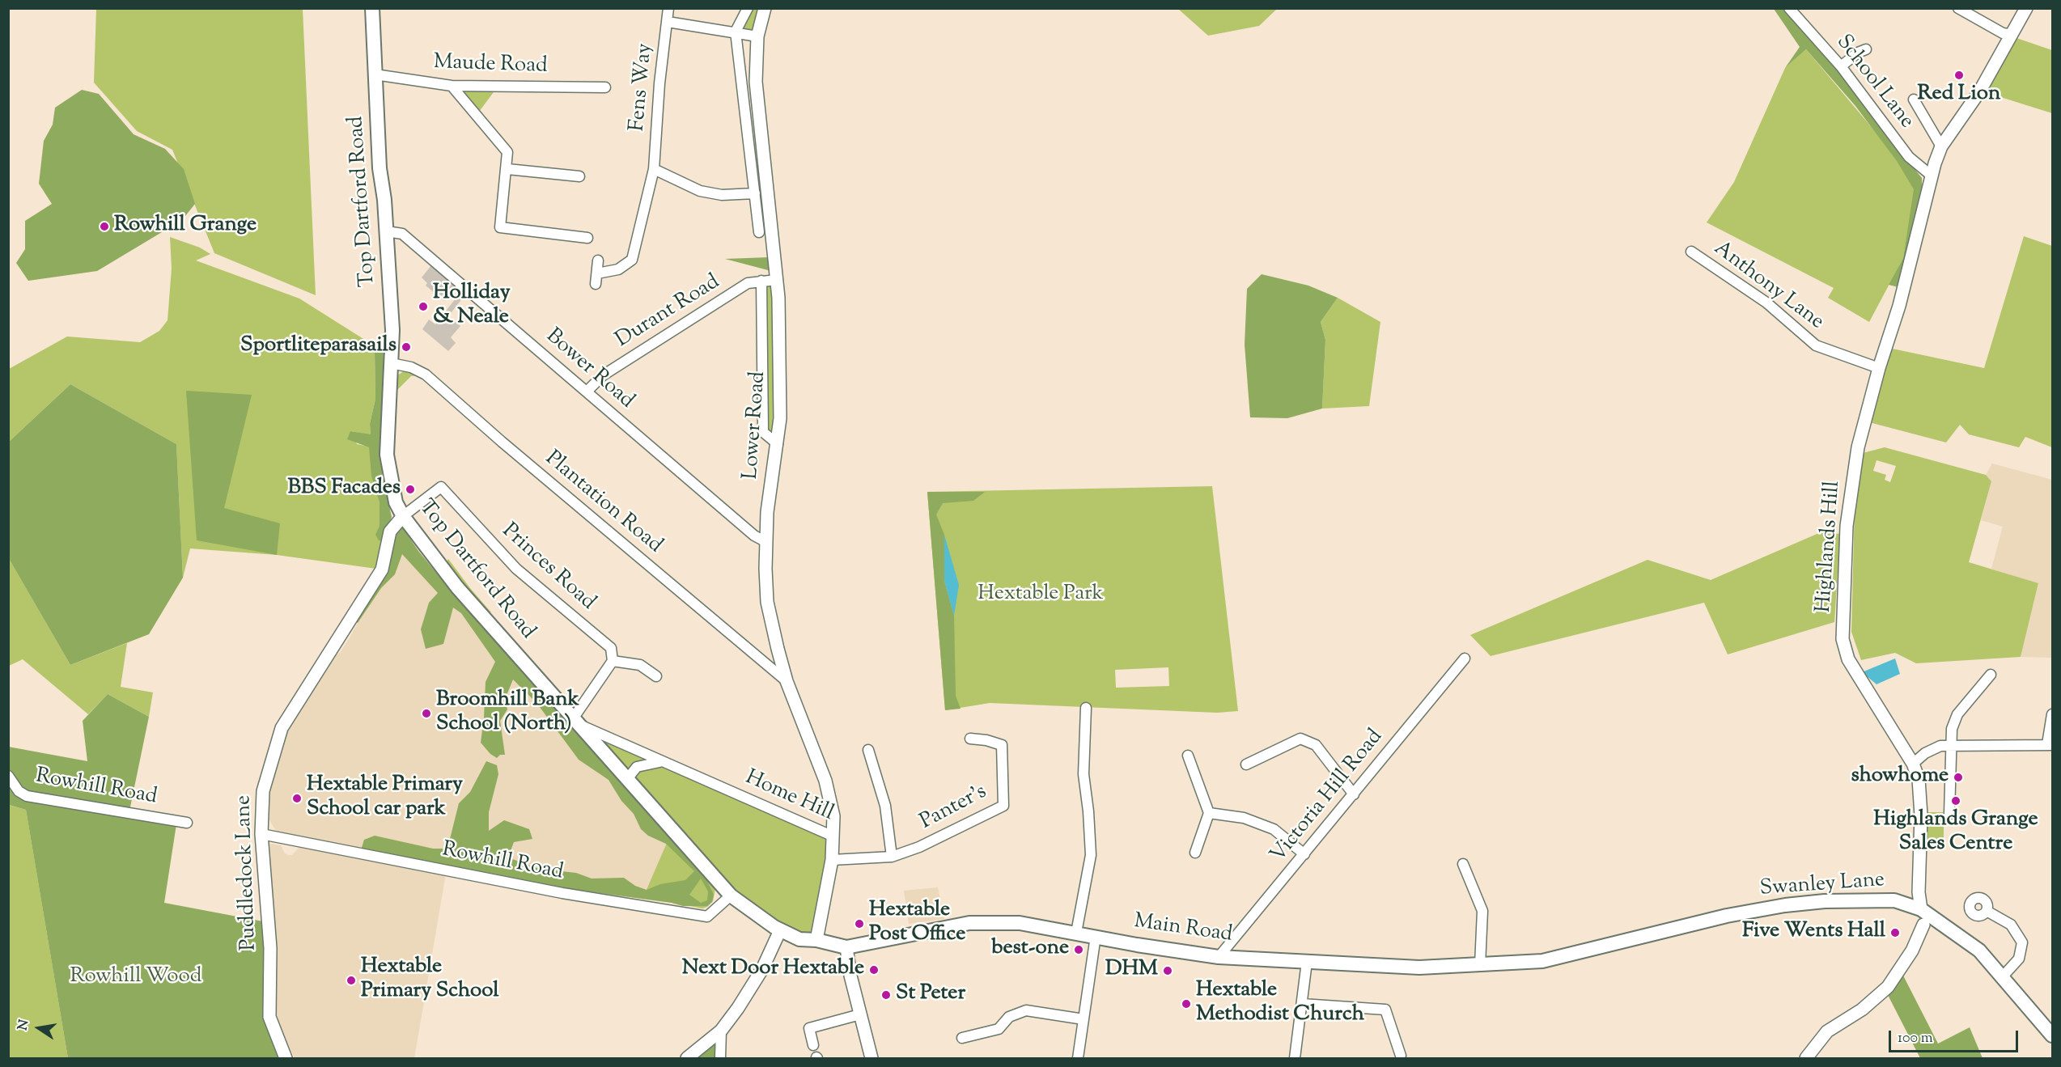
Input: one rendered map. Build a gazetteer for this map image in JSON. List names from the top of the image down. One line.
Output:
{"streets":{"main road":["Top Dartford Road","Swanley Lane","Main Road"],"street":["Maude Road","School Lane","Fens Way","Anthony Lane","Durant Road","Bower Road","Lower Road","Plantation Road","Highlands Hill","Princes Road","Rowhill Road","Home Hill","Victoria Hill Road","Panter's","Puddledock Lane"]},"crossings":[["Maude Road","Top Dartford Road"],["School Lane","Highlands Hill"],["Top Dartford Road","Bower Road"],["Top Dartford Road","Plantation Road"],["Top Dartford Road","Princes Road"],["Top Dartford Road","Rowhill Road"],["Top Dartford Road","Home Hill"],["Top Dartford Road","Puddledock Lane"],["Top Dartford Road","Main Road"],["Anthony Lane","Highlands Hill"],["Durant Road","Bower Road"],["Durant Road","Lower Road"],["Bower Road","Lower Road"],["Lower Road","Plantation Road"],["Lower Road","Home Hill"],["Highlands Hill","Swanley Lane"],["Princes Road","Puddledock Lane"],["Rowhill Road","Puddledock Lane"],["Home Hill","Panter's"],["Home Hill","Main Road"],["Victoria Hill Road","Main Road"],["Swanley Lane","Main Road"]],"parks":["Hextable Park","Rowhill Wood"],"places":["Red Lion","Rowhill Grange","Holliday & Neale","Sportliteparasails","BBS Facades","Broomhill Bank School (North)","showhome","Hextable Primary School car park","Highlands Grange Sales Centre","Hextable Post Office","Five Wents Hall","best-one","Next Door Hextable","DHM","Hextable Primary School","St Peter","Hextable Methodist Church"],"scale_bar":"100 m","north":"left"}
